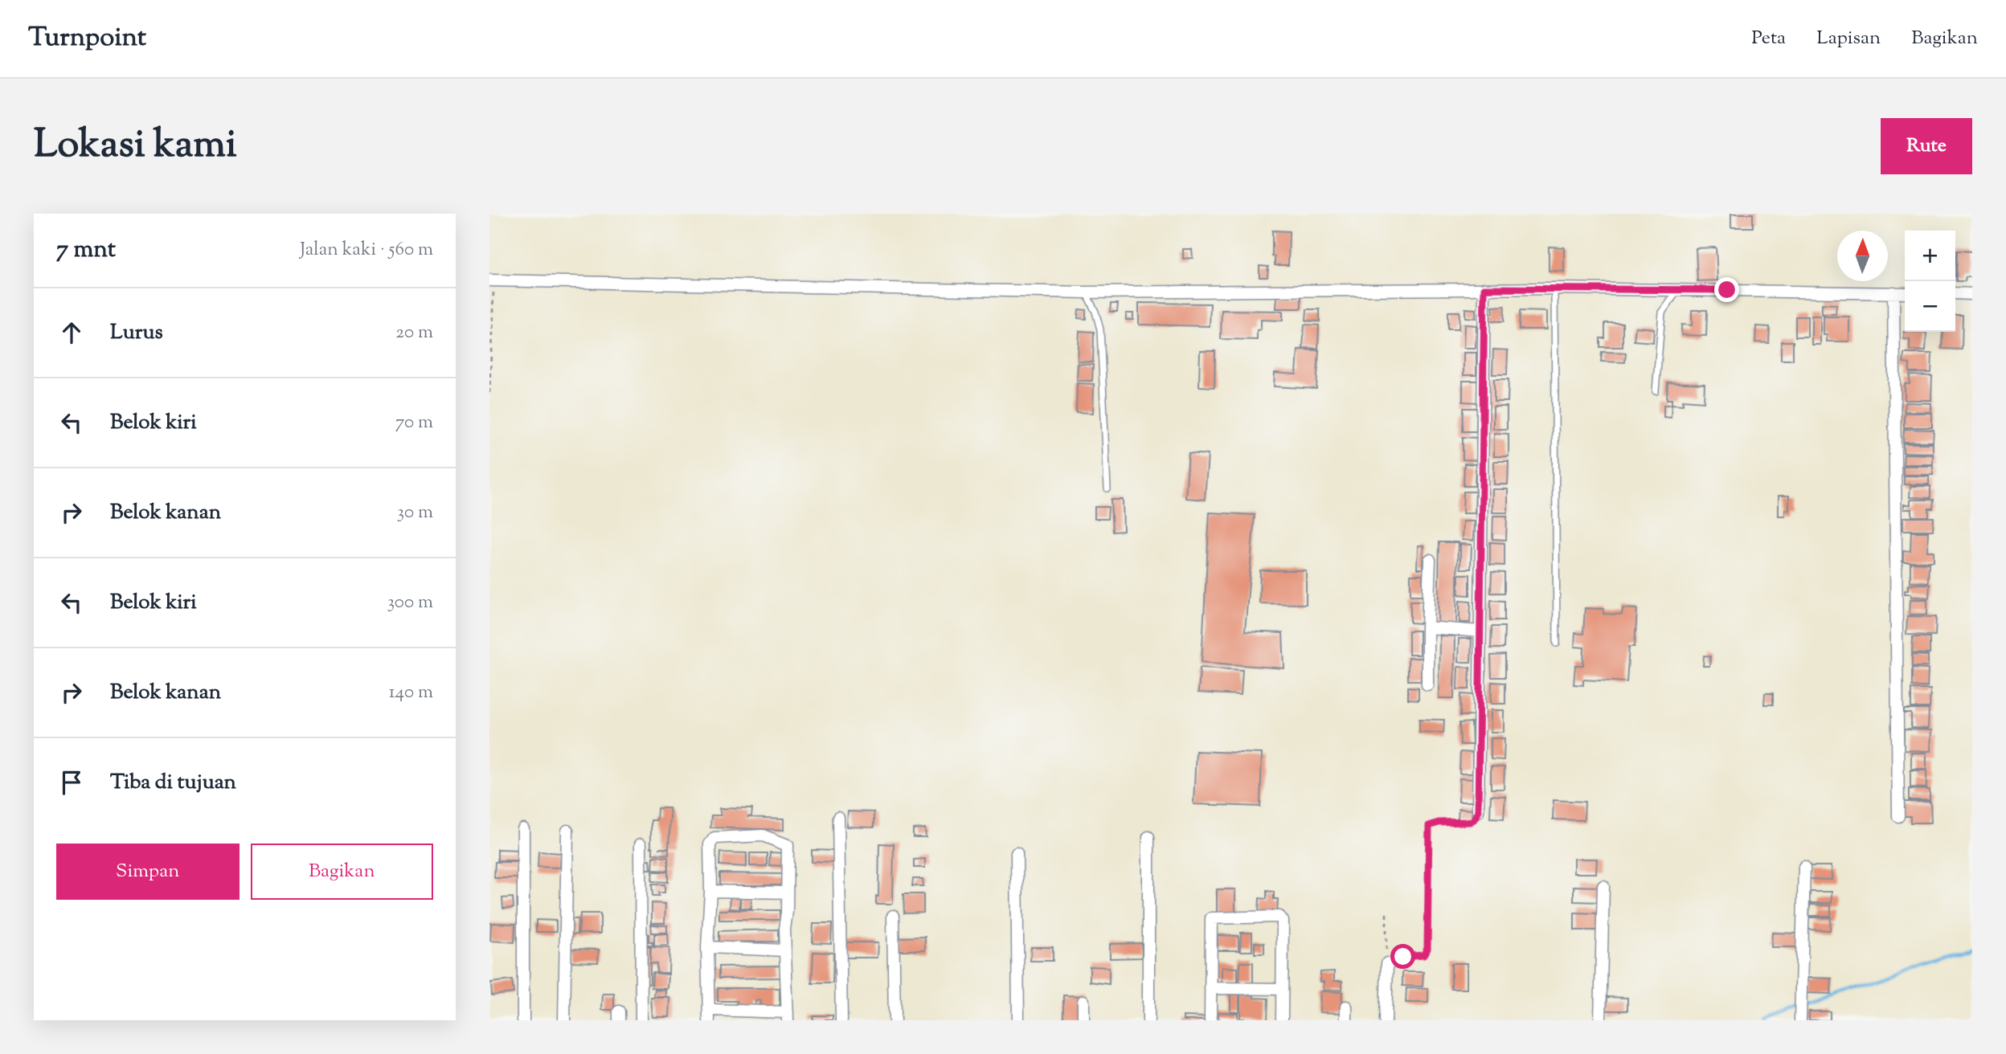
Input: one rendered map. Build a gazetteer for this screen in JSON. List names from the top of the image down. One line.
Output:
{"north":"top","page":{"header":"Turnpoint","nav":["Peta","Lapisan","Bagikan"],"title":"Lokasi kami","buttons":["Rute",["Simpan","Bagikan"]],"heading":["7 mnt","Jalan kaki · 560 m"],"map_buttons":["+","−"],"list":[["Lurus","20 m"],["Belok kiri","70 m"],["Belok kanan","30 m"],["Belok kiri","300 m"],["Belok kanan","140 m"],"Tiba di tujuan"]}}
